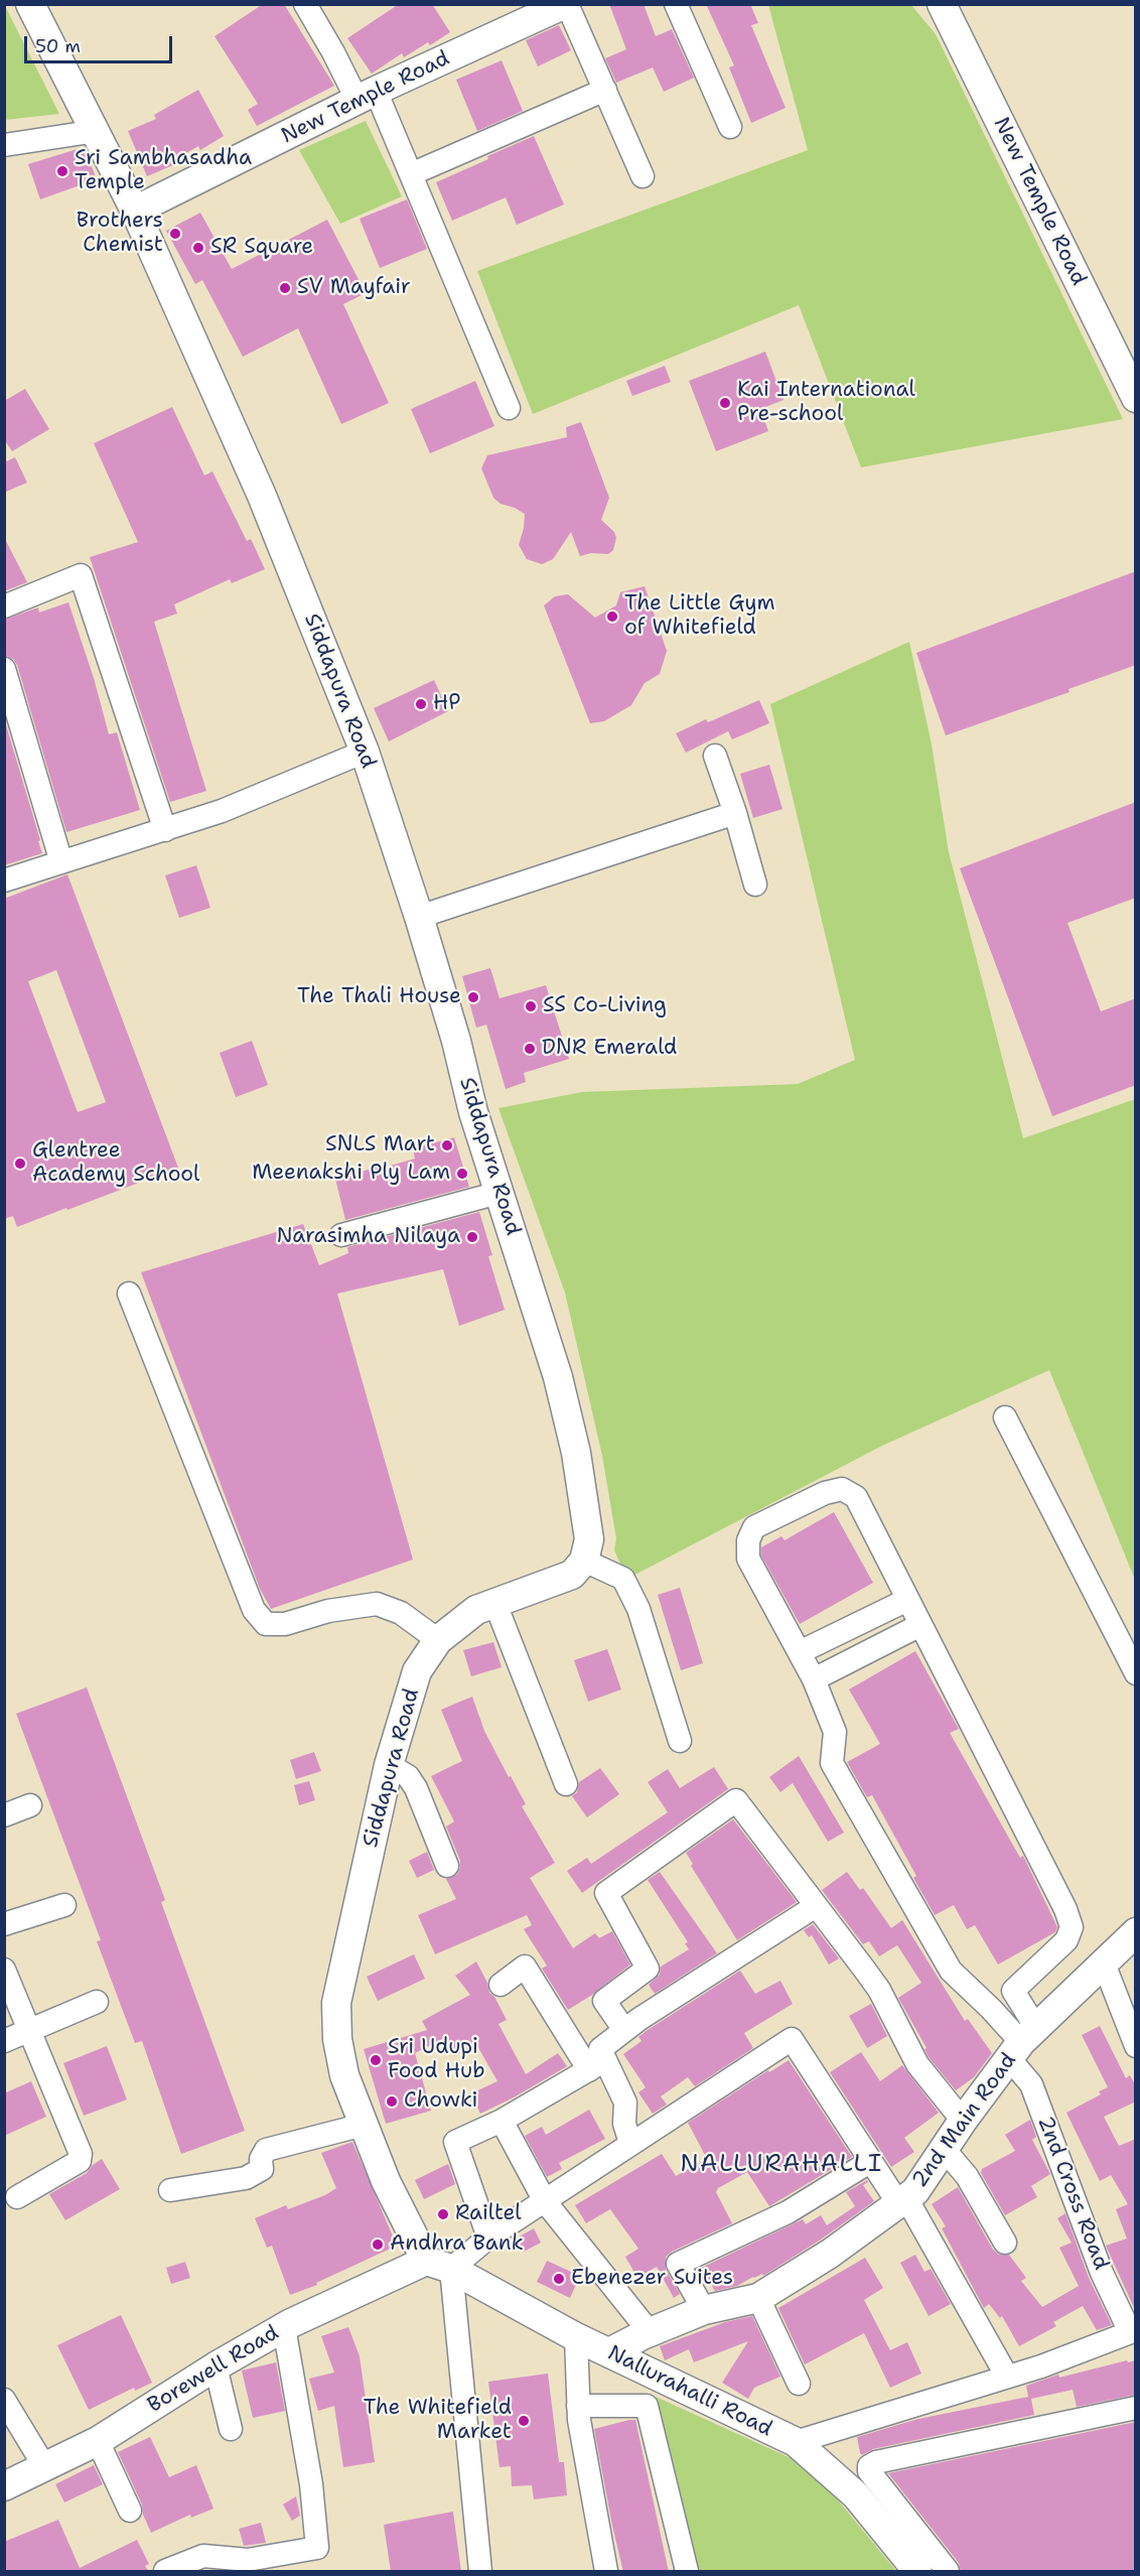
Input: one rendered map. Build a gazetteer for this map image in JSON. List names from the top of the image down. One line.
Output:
{"streets":{"street":["New Temple Road","Siddapura Road","2nd Main Road","2nd Cross Road","Borewell Road","Nallurahalli Road"]},"crossings":[["New Temple Road","Siddapura Road"],["Siddapura Road","Borewell Road"],["Siddapura Road","Nallurahalli Road"],["2nd Main Road","2nd Cross Road"],["2nd Main Road","Nallurahalli Road"],["Borewell Road","Nallurahalli Road"]],"districts":["NALLURAHALLI"],"places":["Sri Sambhasadha Temple","Brothers Chemist","SR Square","SV Mayfair","Kai International Pre-school","The Little Gym of Whitefield","HP","The Thali House","SS Co-Living","DNR Emerald","SNLS Mart","Glentree Academy School","Meenakshi Ply Lam","Narasimha Nilaya","Sri Udupi Food Hub","Chowki","Railtel","Andhra Bank","Ebenezer Suites","The Whitefield Market"],"scale_bar":"50 m"}
